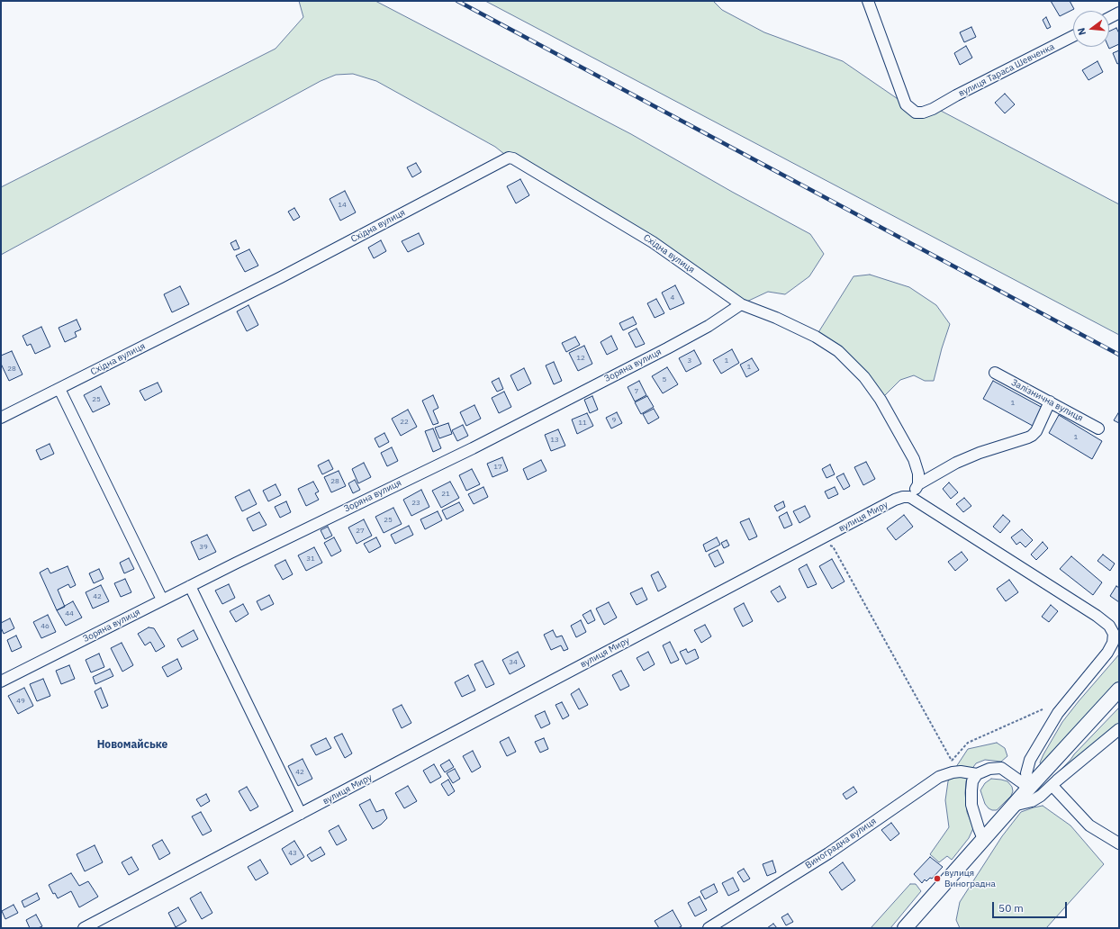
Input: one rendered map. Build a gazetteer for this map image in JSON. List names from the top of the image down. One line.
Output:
{"streets":{"street":["вулиця Тараса Шевченка","Східна вулиця","Зоряна вулиця","Залізнична вулиця","вулиця Миру","Виноградна вулиця"]},"crossings":[["Східна вулиця","Зоряна вулиця"]],"districts":["Новомайське"],"places":["вулиця Виноградна"],"house_numbers":["14","4","12","3","1","1","28","5","7","25","1","9","22","11","1","13","17","28","21","23","25","27","39","31","42","44","46","34","49","42","43"],"scale_bar":"50 m","north":"left"}
